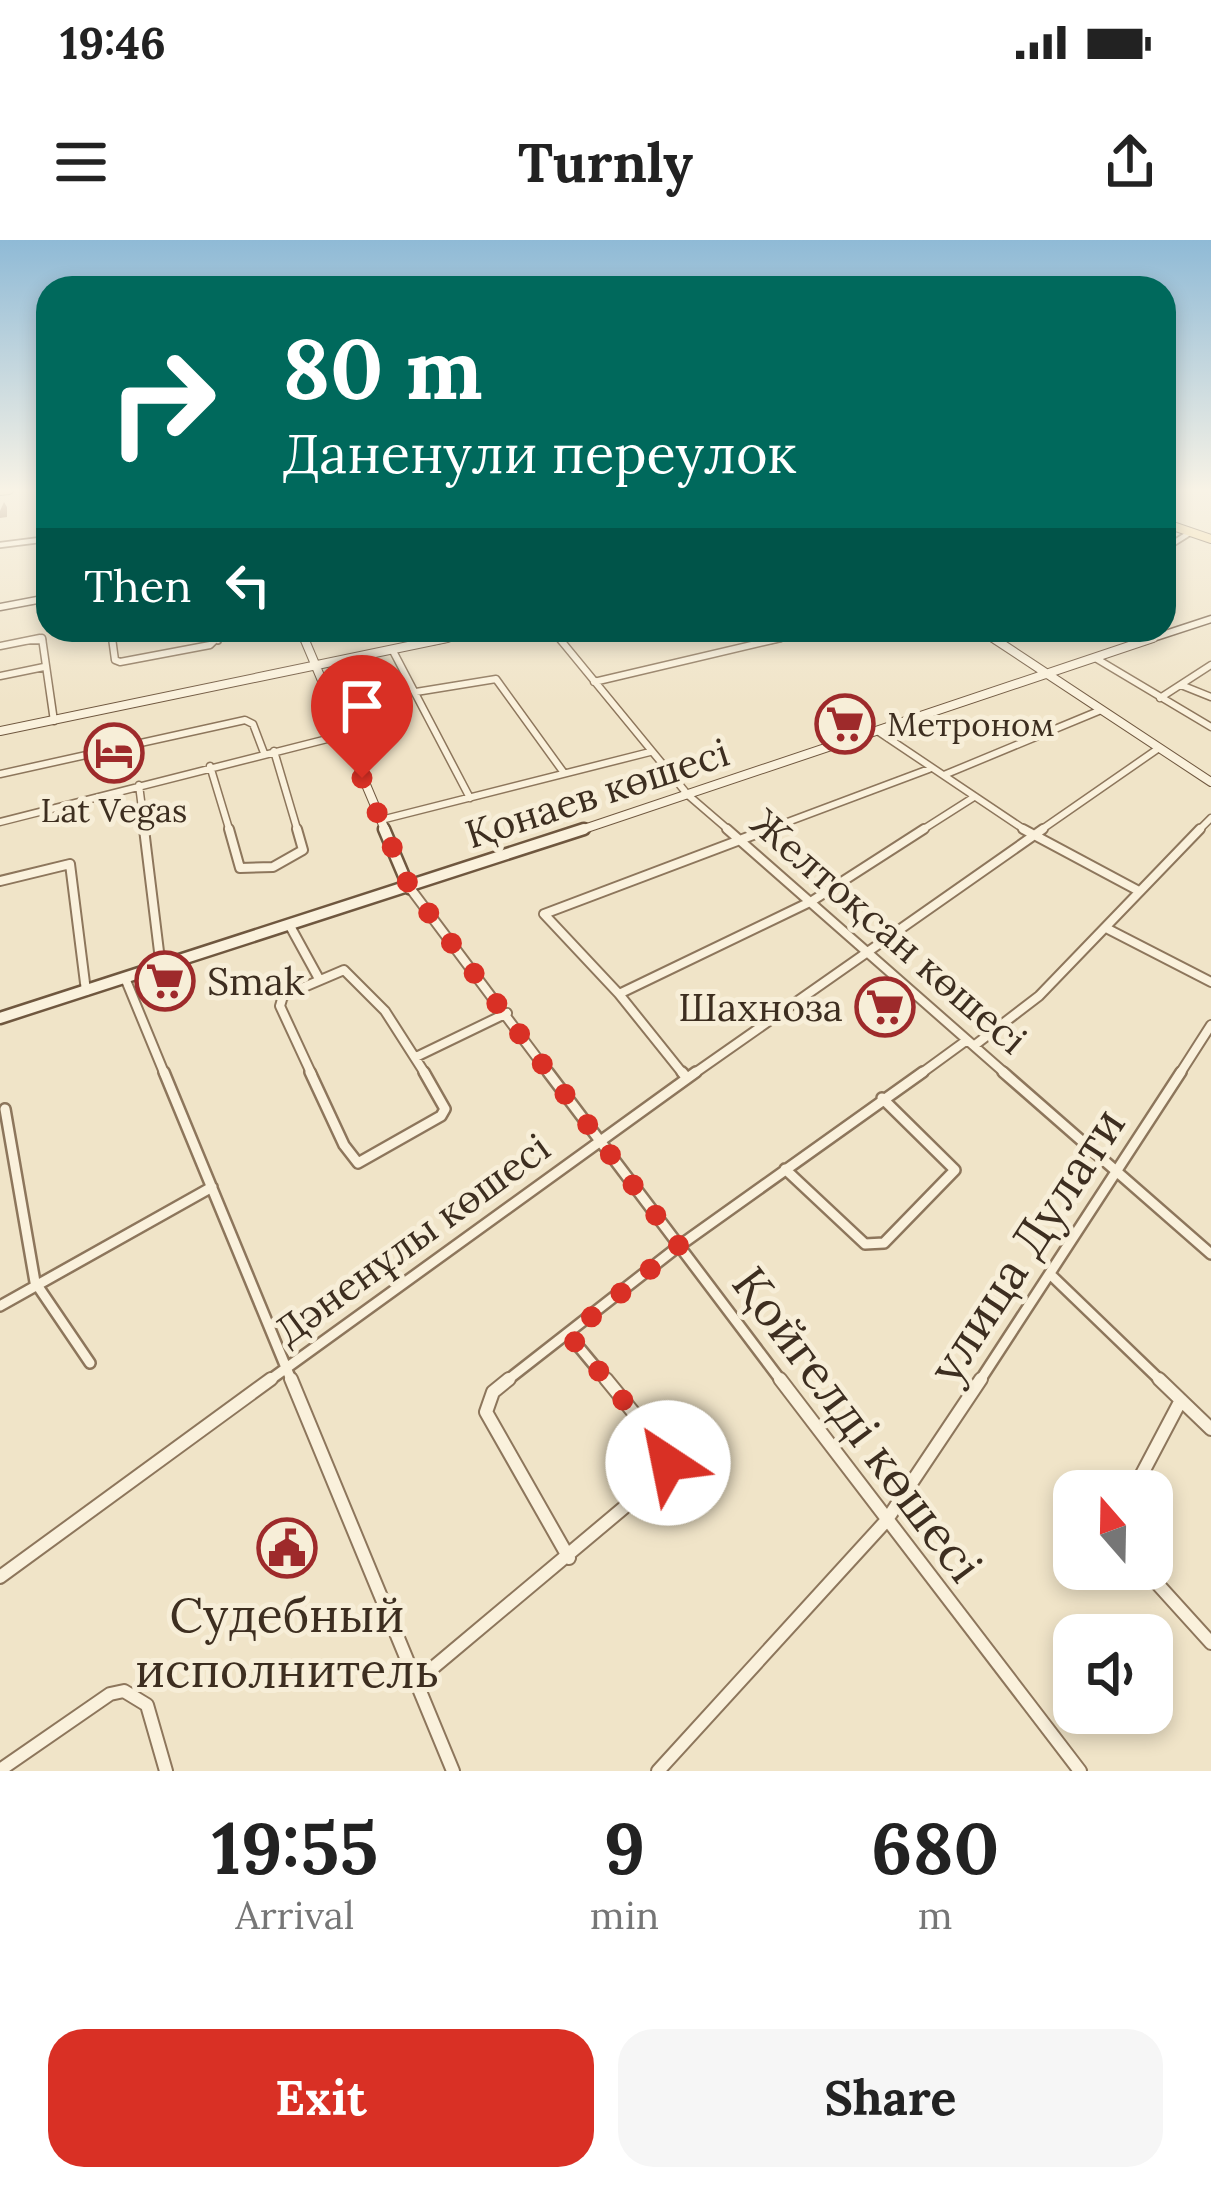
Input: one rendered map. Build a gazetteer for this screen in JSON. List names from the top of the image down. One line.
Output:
{"streets":{"street":["Қонаев көшесі","Желтоқсан көшесі","Дәненұлы көшесі","улица Дулати","Қойгелді көшесі"]},"crossings":[["Қонаев көшесі","Желтоқсан көшесі"],["Қонаев көшесі","Қойгелді көшесі"],["Желтоқсан көшесі","Дәненұлы көшесі"],["Желтоқсан көшесі","улица Дулати"],["Дәненұлы көшесі","Қойгелді көшесі"],["улица Дулати","Қойгелді көшесі"]],"places":{"supermarket":["Метроном","Smak","Шахноза"],"hotel":["Lat Vegas"],"public building":["Судебный исполнитель"]},"north":"top","page":{"status":"19:46","header":"Turnly","turn":["80 m","Даненули переулок"],"then":"Then","eta":["19:55","Arrival","9","min","680","m"],"buttons":["Exit","Share"]}}
